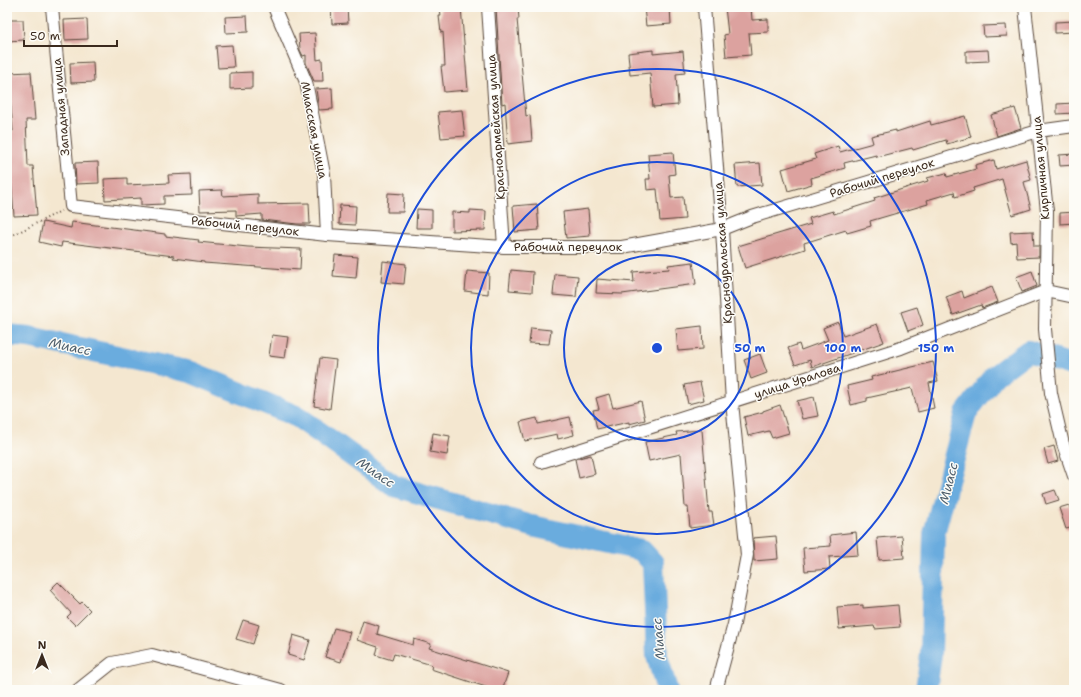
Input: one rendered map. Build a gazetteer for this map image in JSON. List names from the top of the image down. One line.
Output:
{"streets":{"street":["Западная улица","Красноармейская улица","Миасская улица","Кирпичная улица","Рабочий переулок","Красноуральская улица","улица Уралова"]},"crossings":[["Западная улица","Рабочий переулок"],["Красноармейская улица","Рабочий переулок"],["Миасская улица","Рабочий переулок"],["Кирпичная улица","Рабочий переулок"],["Кирпичная улица","улица Уралова"],["Рабочий переулок","Красноуральская улица"],["Красноуральская улица","улица Уралова"]],"water":["Миасс"],"scale_bar":"50 m","north":"top","rings":["50 m","100 m","150 m"]}
